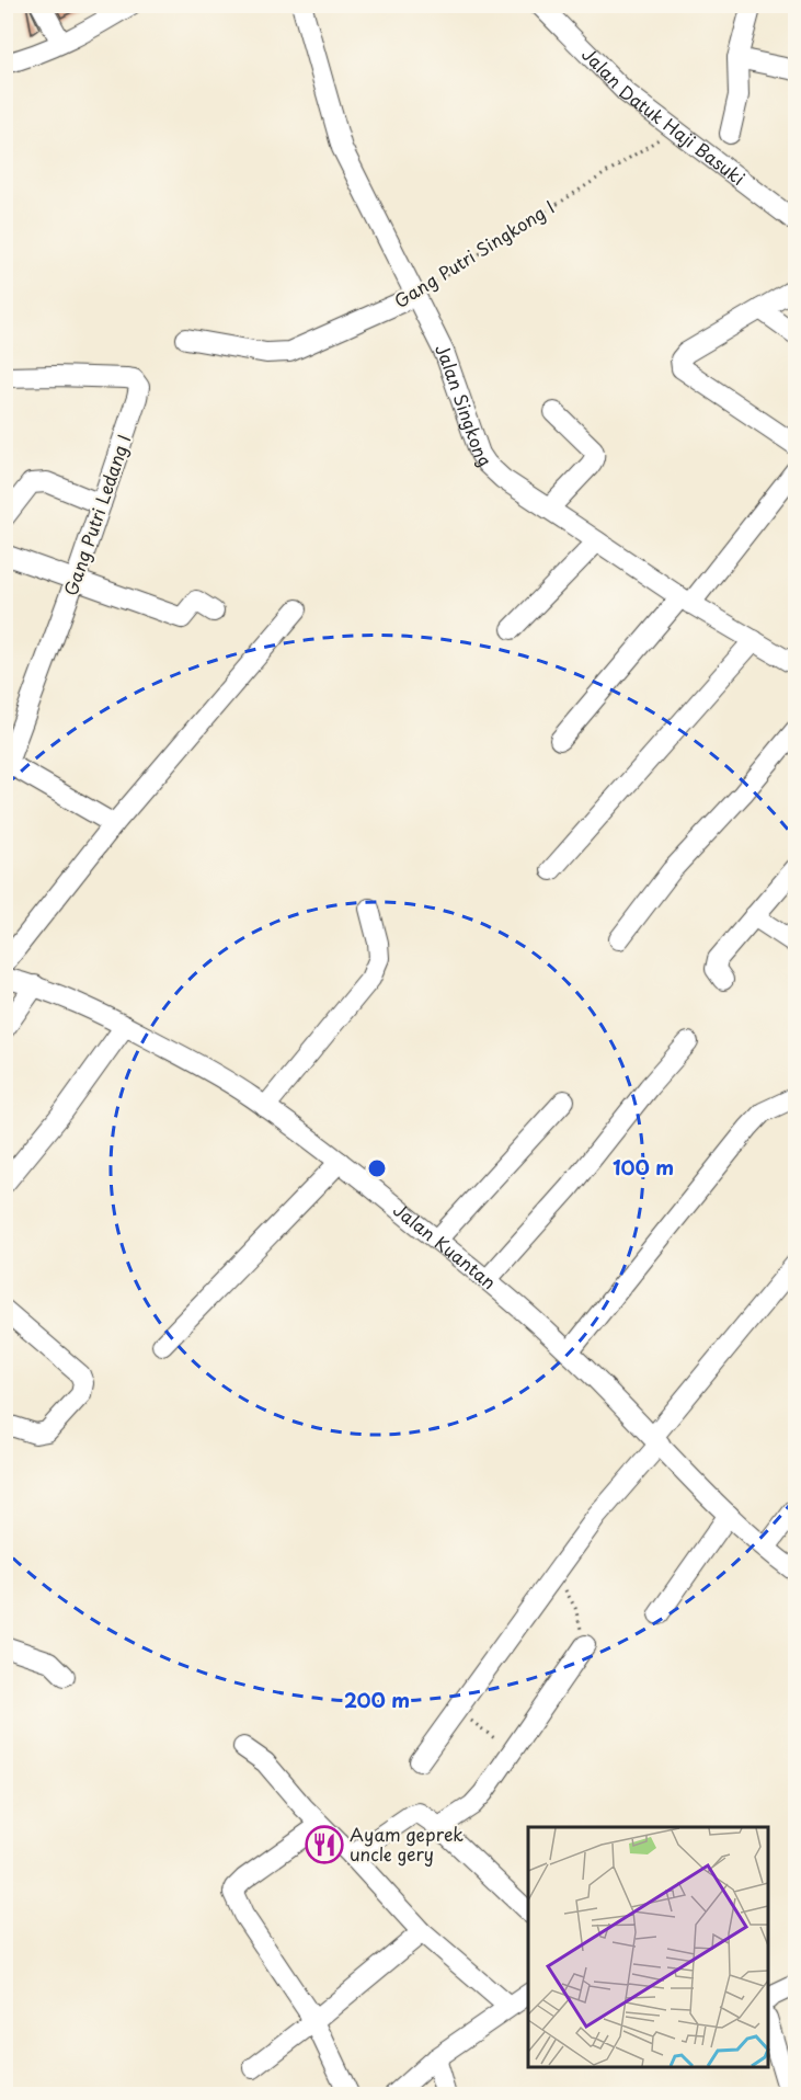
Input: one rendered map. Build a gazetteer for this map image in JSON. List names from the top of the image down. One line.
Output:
{"streets":{"street":["Jalan Datuk Haji Basuki","Gang Putri Singkong I","Jalan Singkong","Gang Putri Ledang I","Jalan Kuantan"]},"crossings":[["Jalan Datuk Haji Basuki","Gang Putri Singkong I"],["Gang Putri Singkong I","Jalan Singkong"]],"places":{"restaurant":["Ayam geprek uncle gery"]},"rings":["100 m","200 m"]}
